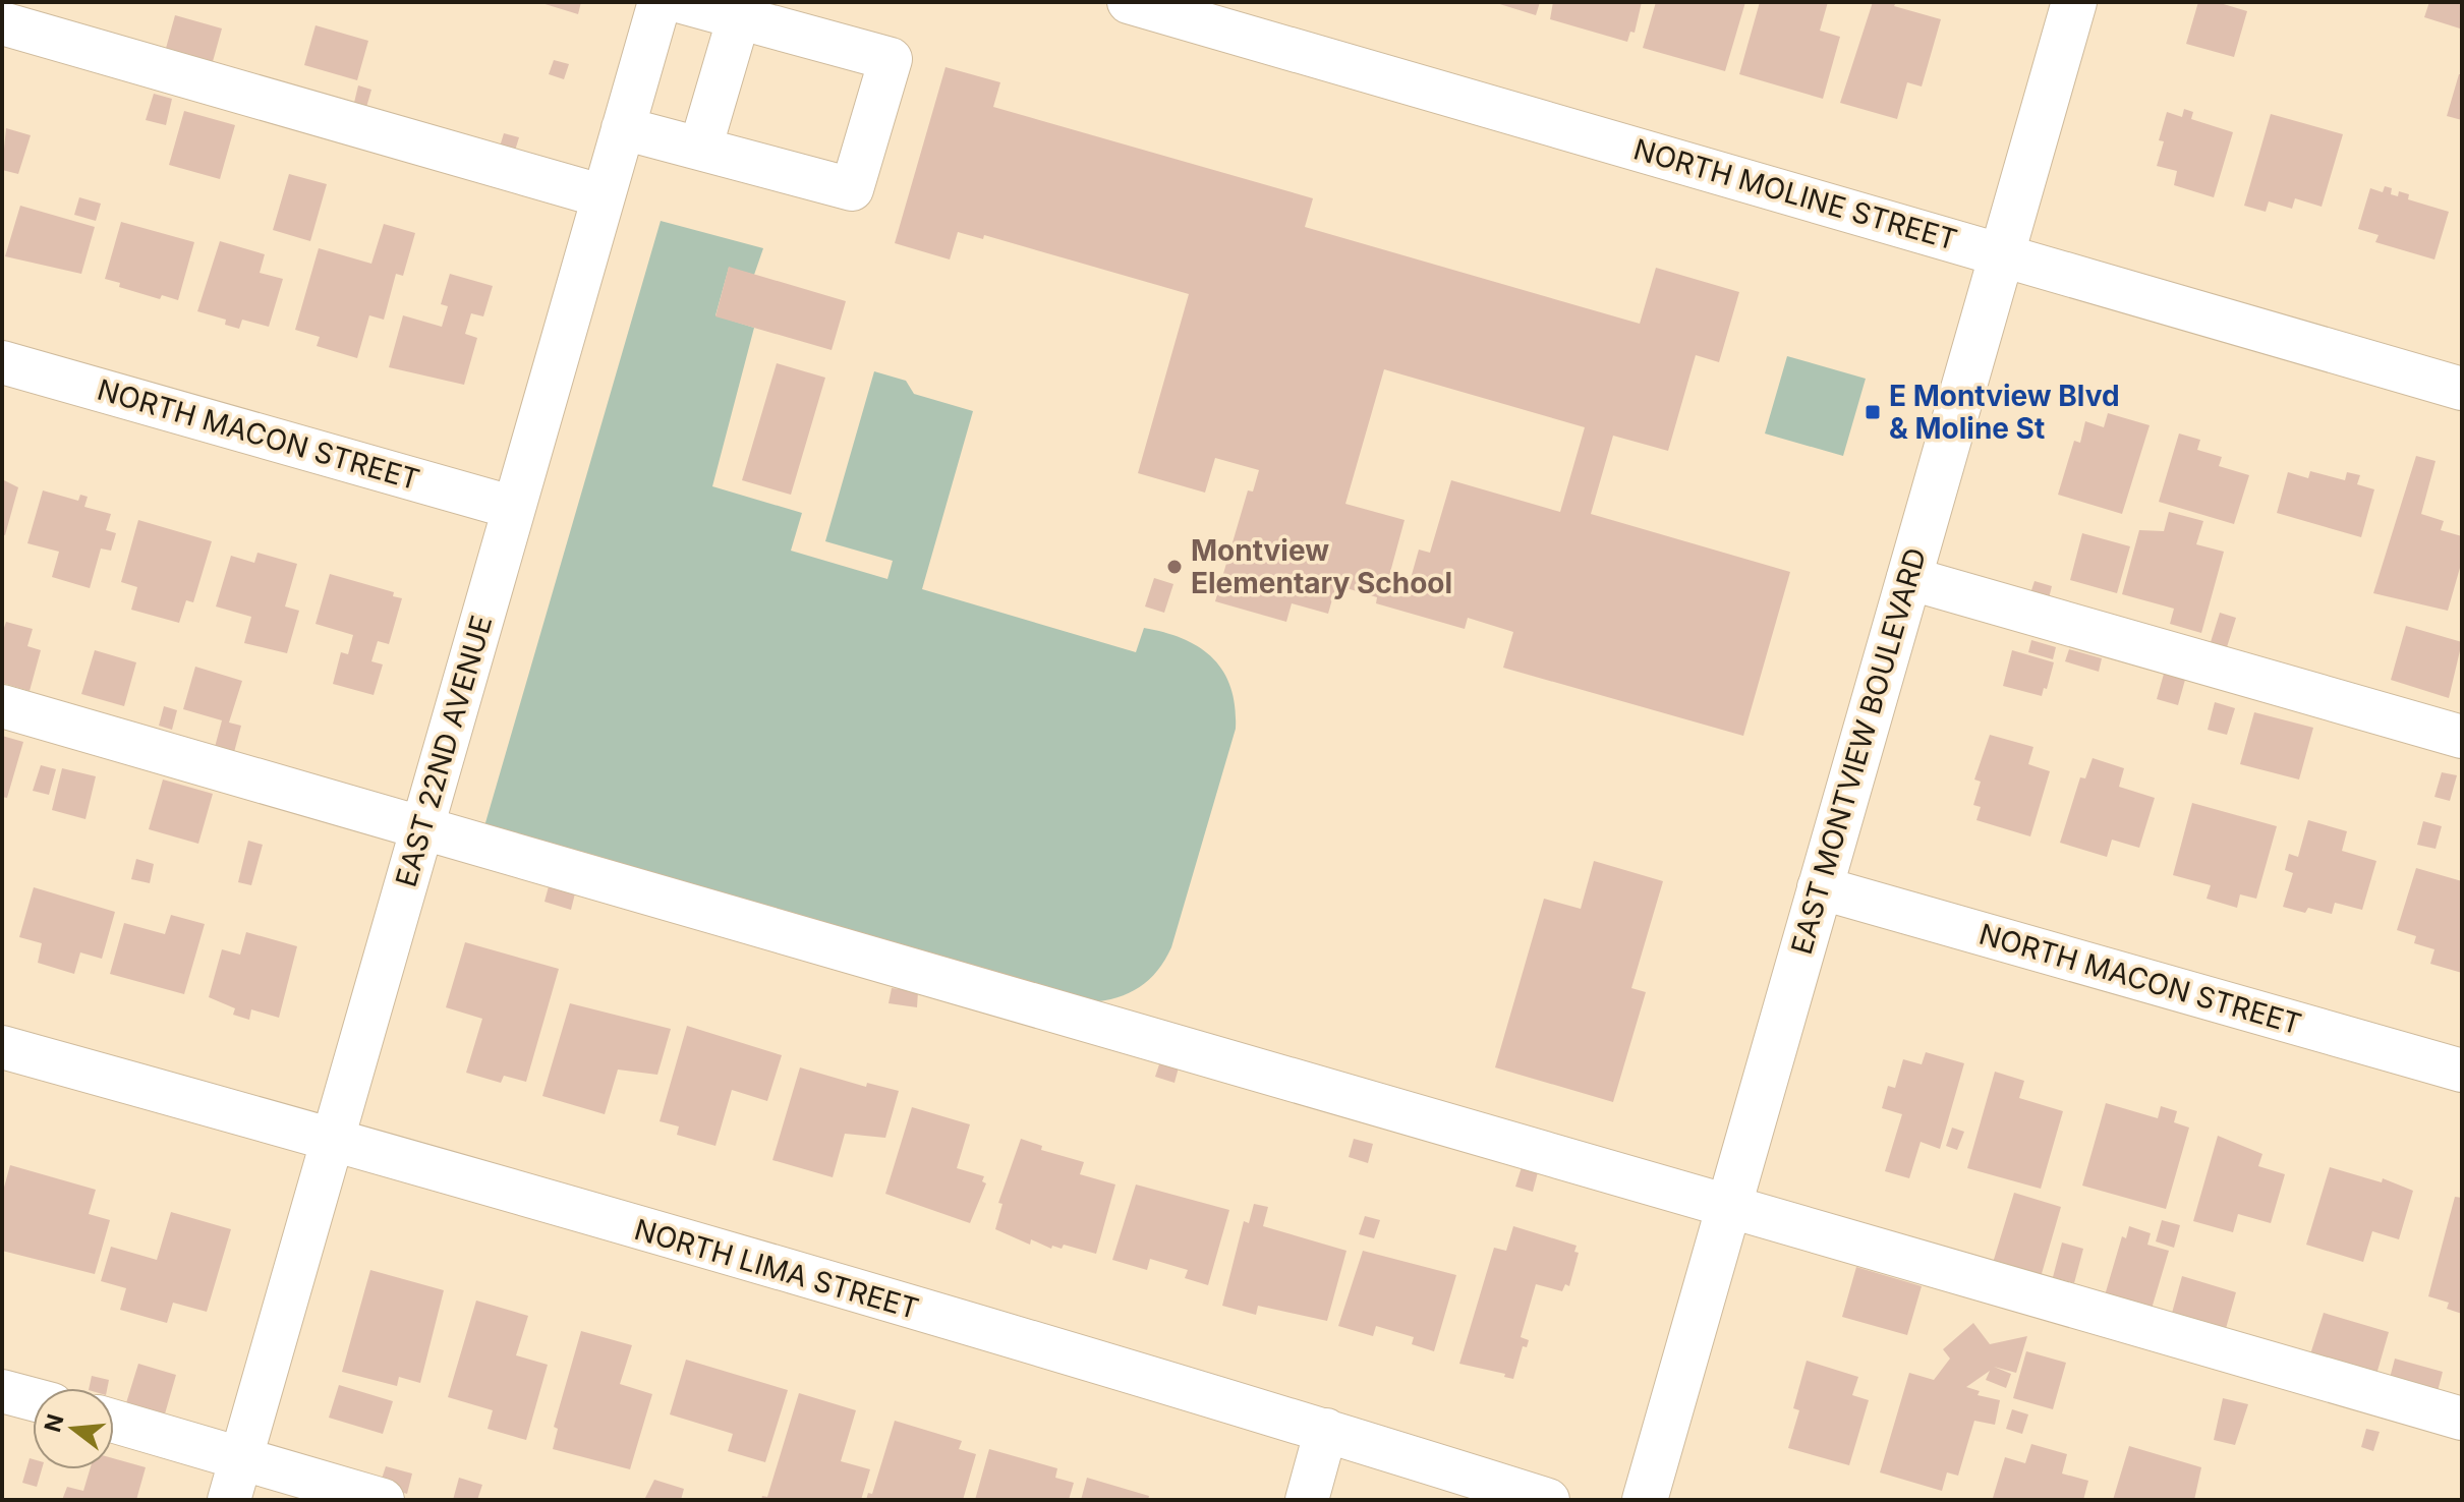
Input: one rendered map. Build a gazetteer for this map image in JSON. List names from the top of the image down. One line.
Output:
{"streets":{"main road":["EAST MONTVIEW BOULEVARD"],"street":["NORTH MOLINE STREET","NORTH MACON STREET","EAST 22ND AVENUE","NORTH LIMA STREET"]},"crossings":[["NORTH MOLINE STREET","EAST MONTVIEW BOULEVARD"],["NORTH MACON STREET","EAST 22ND AVENUE"],["NORTH MACON STREET","EAST MONTVIEW BOULEVARD"],["EAST 22ND AVENUE","NORTH LIMA STREET"]],"places":{"transit":["E Montview Blvd & Moline St"],"other":["Montview Elementary School"]},"north":"left"}
